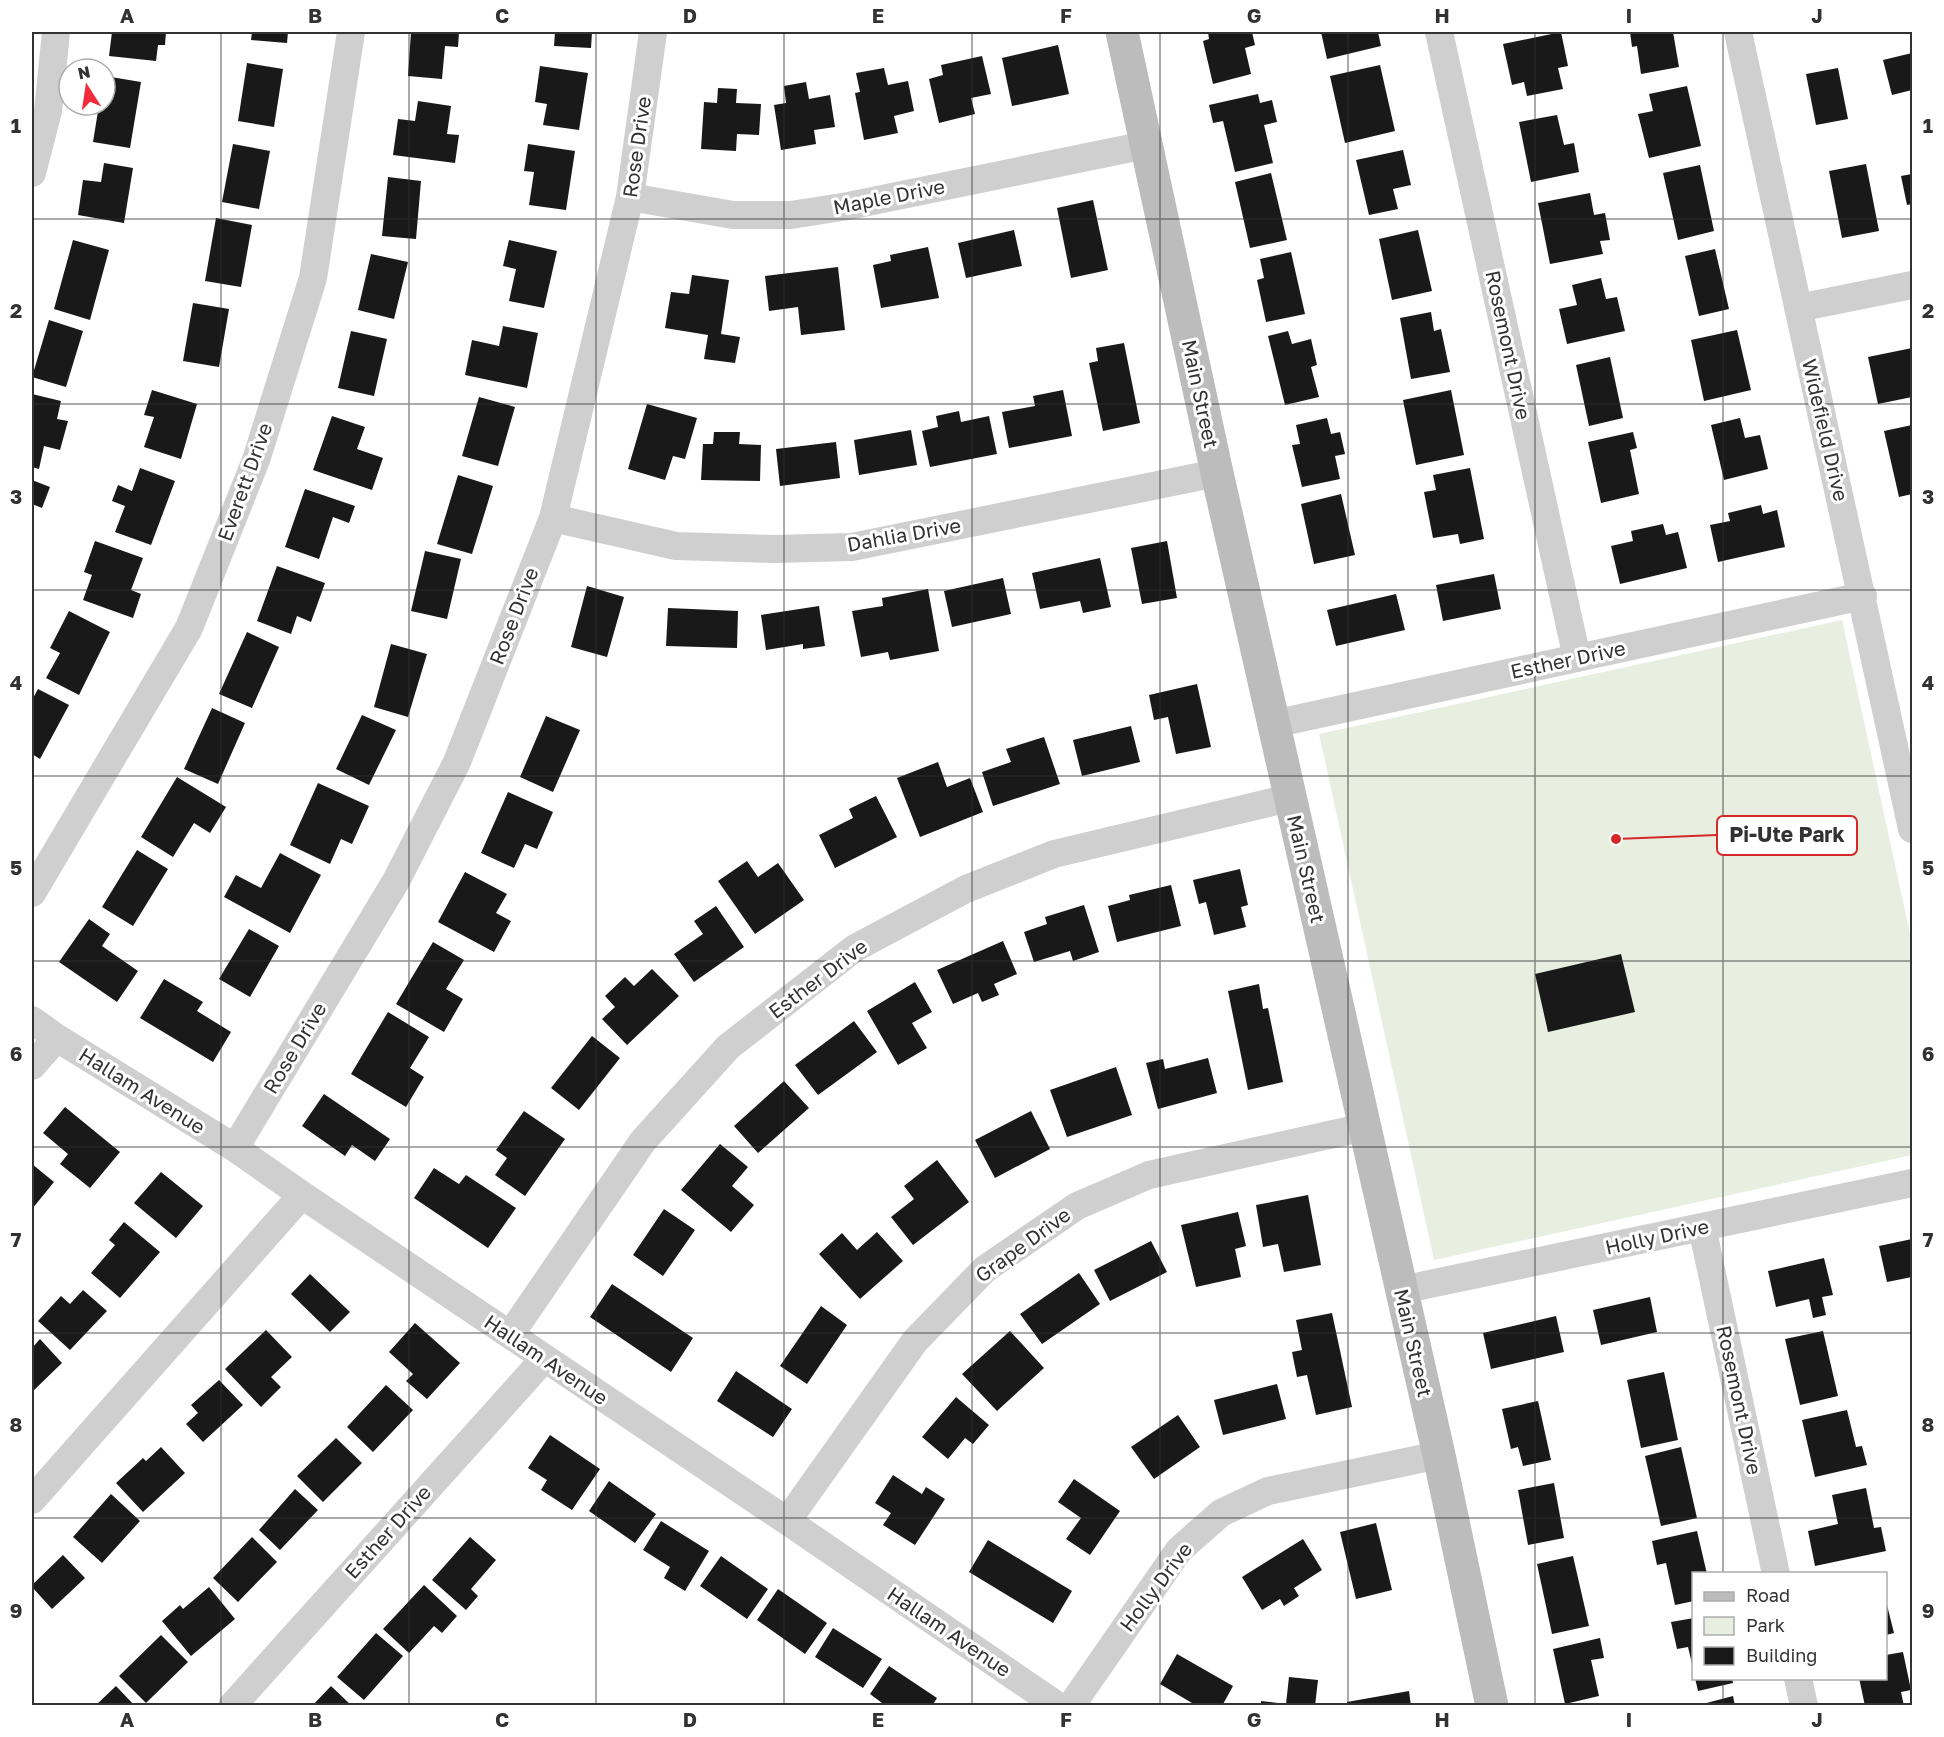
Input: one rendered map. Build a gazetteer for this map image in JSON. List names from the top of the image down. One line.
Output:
{"streets":{"main road":["Main Street"],"street":["Rose Drive","Maple Drive","Rosemont Drive","Widefield Drive","Everett Drive","Dahlia Drive","Esther Drive","Hallam Avenue","Holly Drive","Grape Drive"]},"crossings":[["Rose Drive","Maple Drive"],["Rose Drive","Dahlia Drive"],["Rose Drive","Hallam Avenue"],["Maple Drive","Main Street"],["Rosemont Drive","Esther Drive"],["Rosemont Drive","Holly Drive"],["Main Street","Dahlia Drive"],["Main Street","Esther Drive"],["Main Street","Holly Drive"],["Main Street","Grape Drive"],["Widefield Drive","Esther Drive"],["Esther Drive","Hallam Avenue"],["Hallam Avenue","Grape Drive"]],"places":["Pi-Ute Park"],"legend":["Road","Park","Building"],"north":"top","grid":{"columns":["A","B","C","D","E","F","G","H","I","J"],"rows":["1","2","3","4","5","6","7","8","9"]}}
